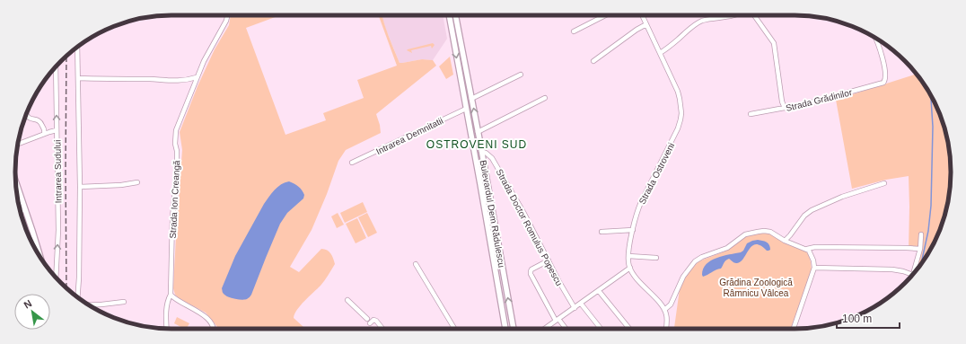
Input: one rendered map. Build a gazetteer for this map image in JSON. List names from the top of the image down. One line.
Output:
{"streets":{"main road":["Bulevardul Dem Rădulescu"],"street":["Strada Grădinilor","Intrarea Demnitatii","Intrarea Sudului","Strada Ostroveni","Strada Ion Creangă","Strada Doctor Romulus Popescu"]},"crossings":[["Intrarea Demnitatii","Bulevardul Dem Rădulescu"],["Bulevardul Dem Rădulescu","Strada Doctor Romulus Popescu"]],"districts":["OSTROVENI SUD"],"parks":["Grădina Zoologică Râmnicu Vâlcea"],"scale_bar":"100 m","north":"top left"}
